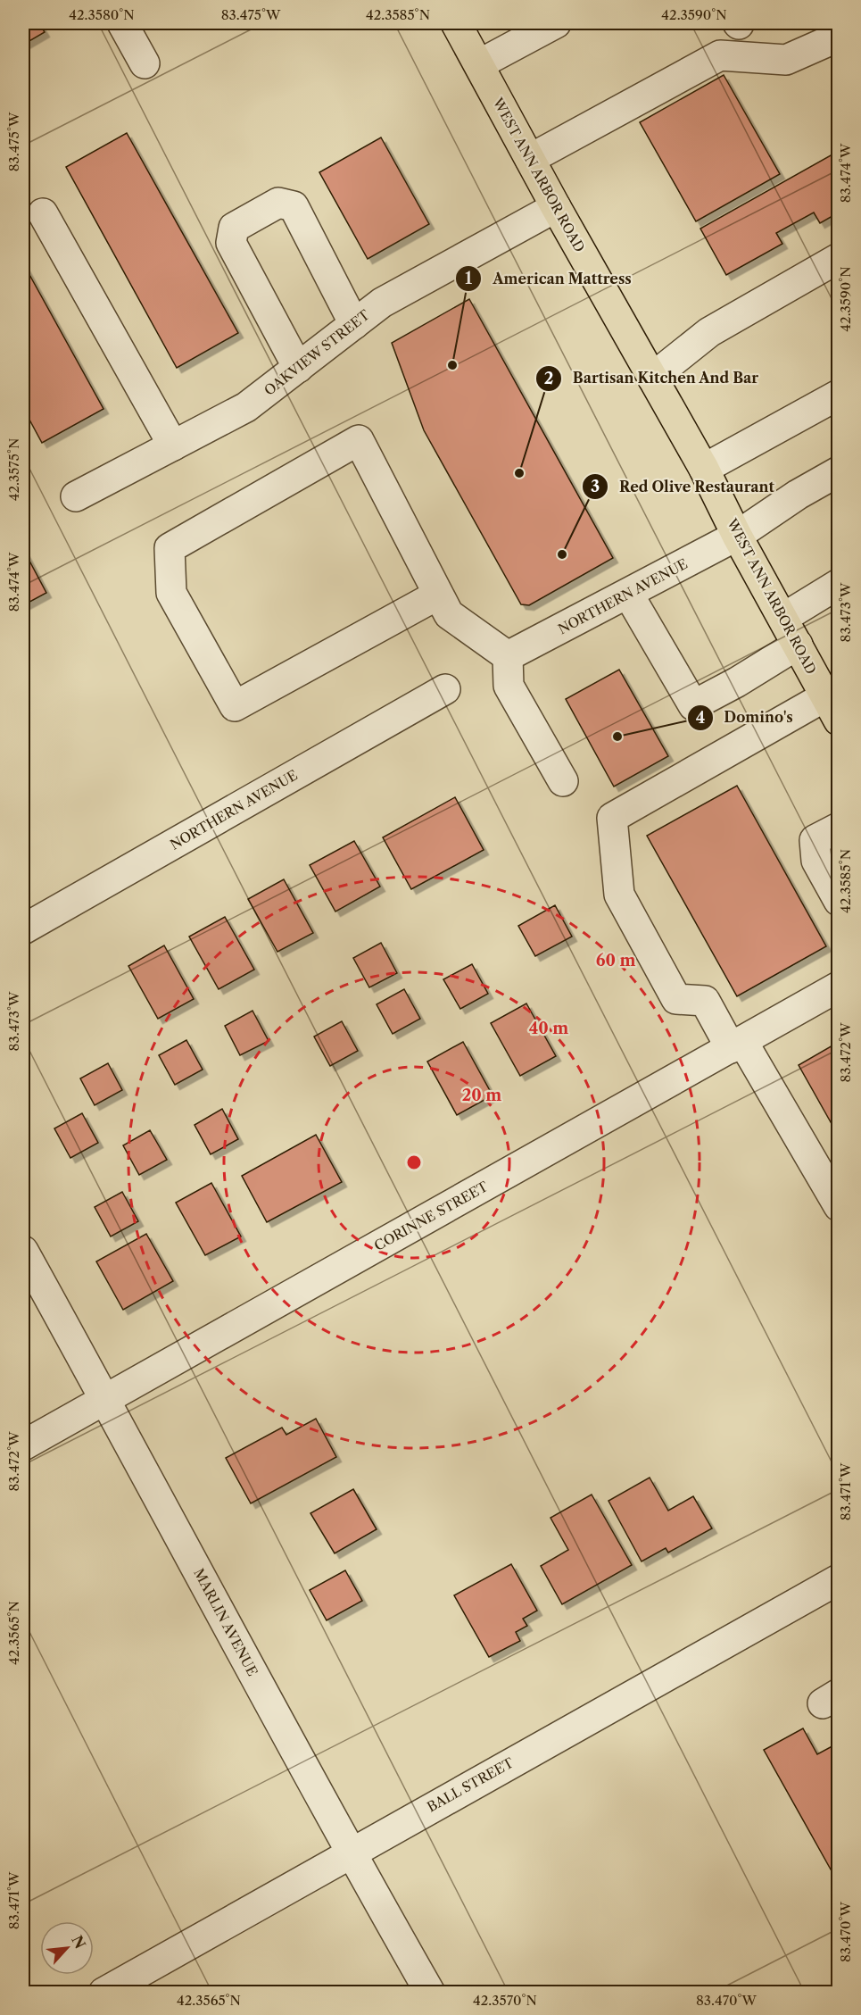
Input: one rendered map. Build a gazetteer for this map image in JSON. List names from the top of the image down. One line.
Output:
{"streets":{"main road":["WEST ANN ARBOR ROAD"],"street":["OAKVIEW STREET","NORTHERN AVENUE","CORINNE STREET","MARLIN AVENUE","BALL STREET"]},"crossings":[["WEST ANN ARBOR ROAD","OAKVIEW STREET"],["WEST ANN ARBOR ROAD","NORTHERN AVENUE"],["CORINNE STREET","MARLIN AVENUE"],["MARLIN AVENUE","BALL STREET"]],"places":["American Mattress","Bartisan Kitchen And Bar","Red Olive Restaurant","Domino's"],"north":"top right","coordinates":["42.3580°N","83.475°W","42.3585°N","42.3590°N","83.474°W","42.3575°N","83.473°W","83.472°W","83.471°W","42.3565°N","83.470°W","42.3570°N"],"rings":["60 m","40 m","20 m"]}
